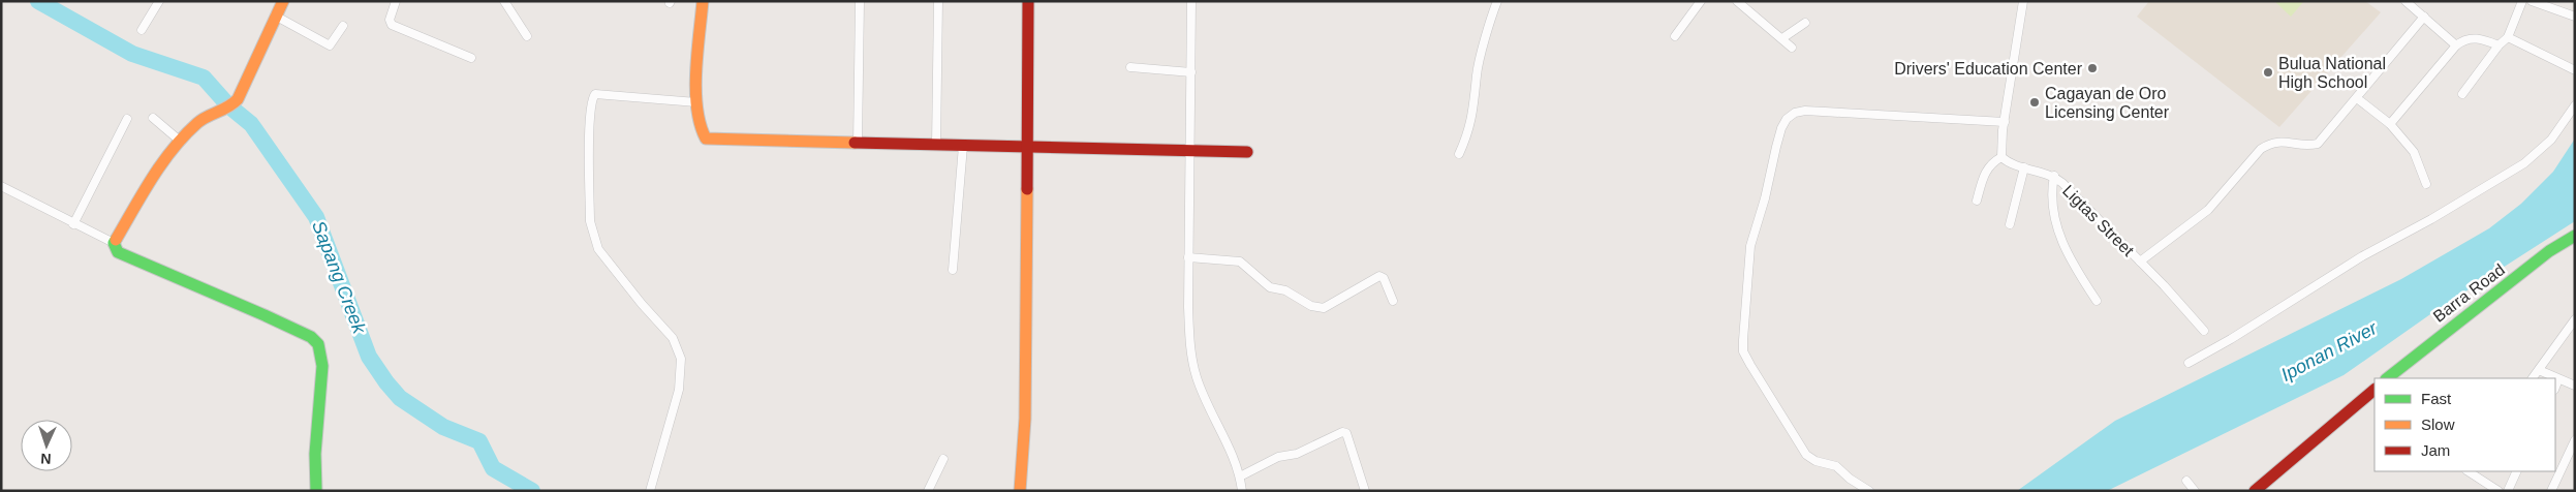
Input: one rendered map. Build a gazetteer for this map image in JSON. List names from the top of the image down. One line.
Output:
{"streets":{"street":["Ligtas Street","Barra Road"]},"water":["Sapang Creek","Iponan River"],"places":["Drivers' Education Center","Bulua National High School","Cagayan de Oro Licensing Center"],"legend":["Fast","Slow","Jam"],"north":"bottom"}
